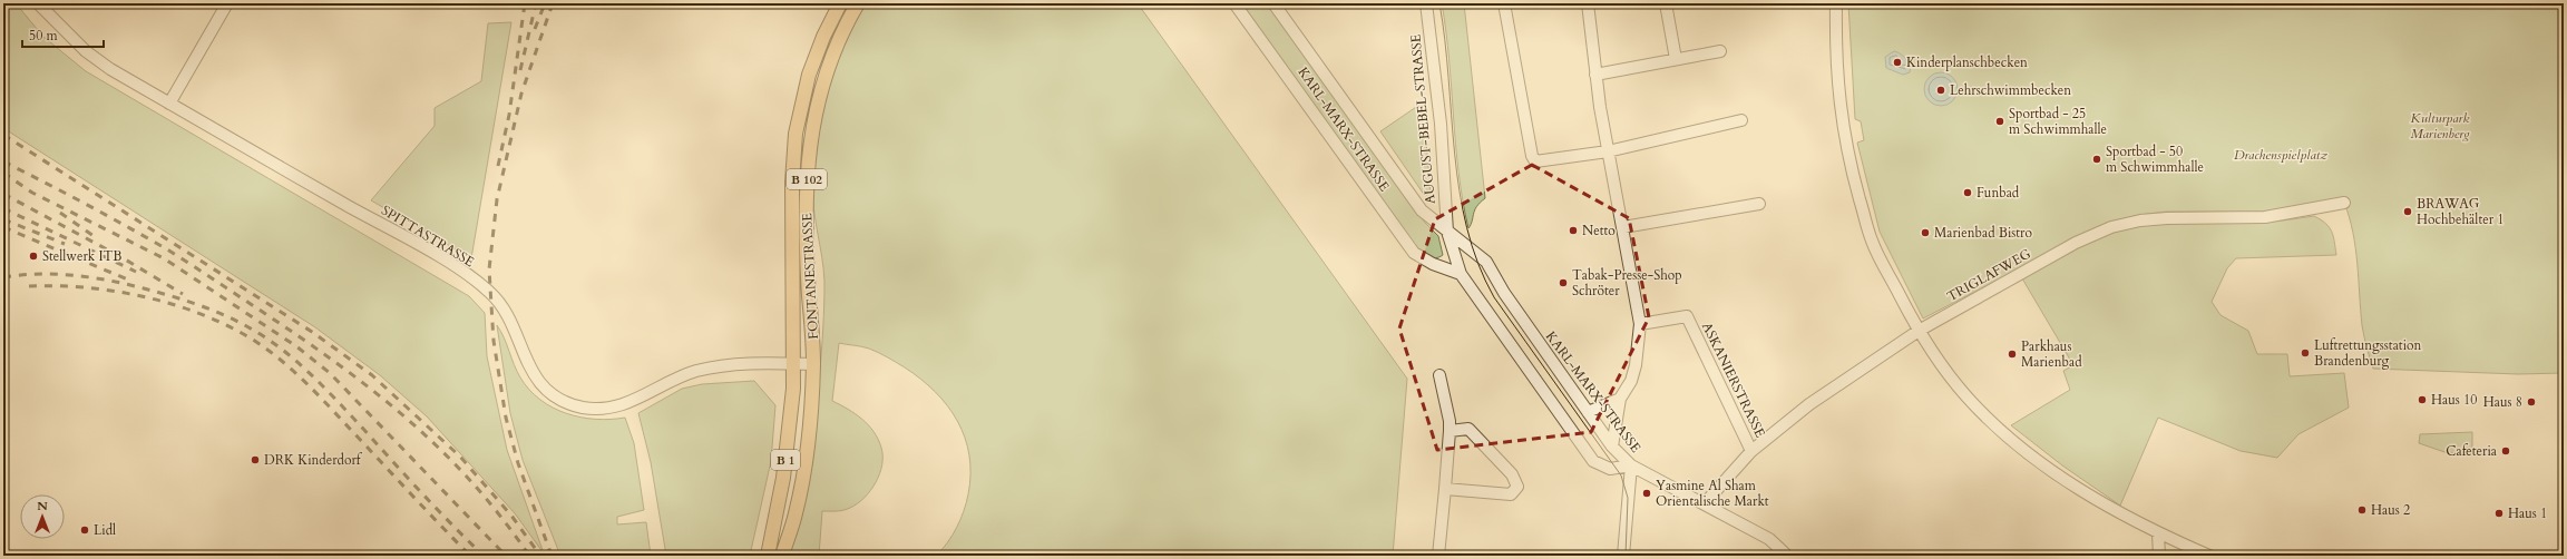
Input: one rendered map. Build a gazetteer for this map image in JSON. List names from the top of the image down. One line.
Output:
{"streets":{"main road":["B 102","FONTANESTRASSE","B 1"],"street":["AUGUST-BEBEL-STRASSE","KARL-MARX-STRASSE","SPITTASTRASSE","TRIGLAFWEG","ASKANIERSTRASSE"]},"crossings":[["AUGUST-BEBEL-STRASSE","KARL-MARX-STRASSE"],["SPITTASTRASSE","FONTANESTRASSE"],["TRIGLAFWEG","ASKANIERSTRASSE"]],"parks":["Kulturpark Marienberg","Drachenspielplatz"],"places":["Kinderplanschbecken","Lehrschwimmbecken","Sportbad - 25 m Schwimmhalle","Sportbad - 50 m Schwimmhalle","Funbad","BRAWAG Hochbehälter 1","Netto","Marienbad Bistro","Stellwerk ITB","Tabak-Presse-Shop Schröter","Luftrettungsstation Brandenburg","Parkhaus Marienbad","Haus 10","Haus 8","Cafeteria","DRK Kinderdorf","Yasmine Al Sham Orientalische Markt","Haus 2","Haus 1","Lidl"],"scale_bar":"50 m","north":"top"}
